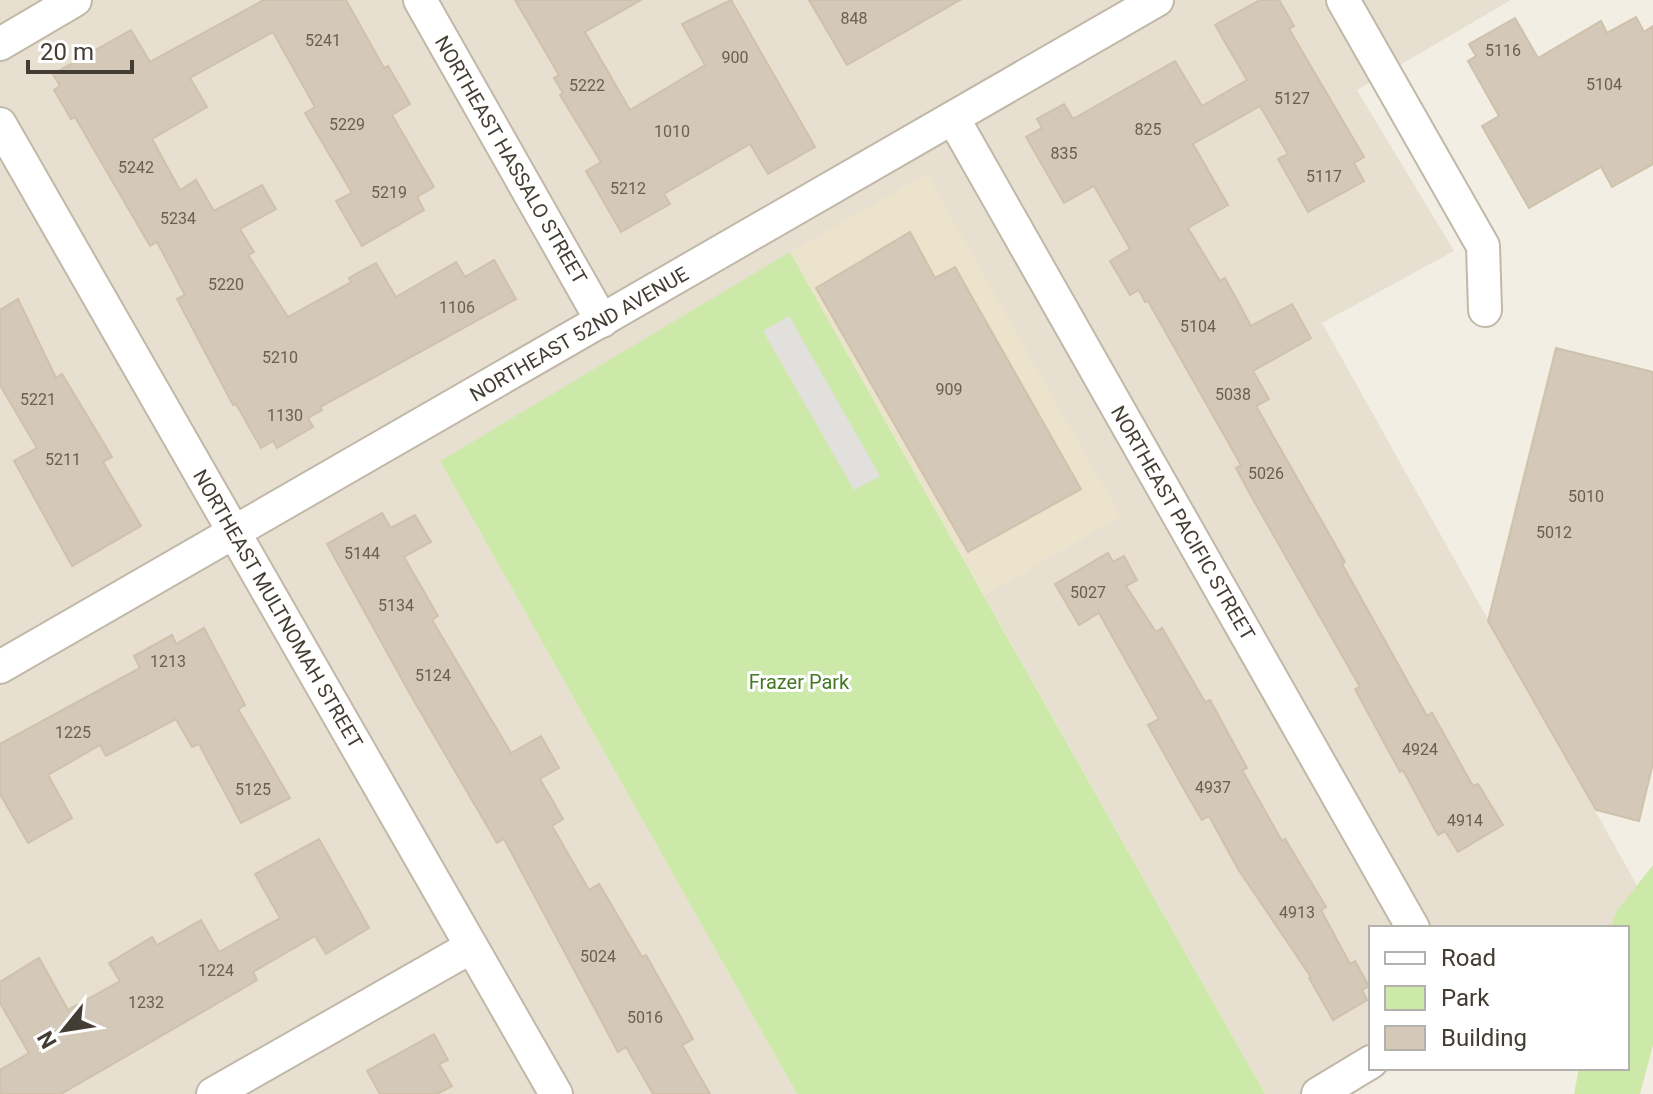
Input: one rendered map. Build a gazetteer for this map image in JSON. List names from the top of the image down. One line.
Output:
{"streets":{"street":["NORTHEAST HASSALO STREET","NORTHEAST 52ND AVENUE","NORTHEAST PACIFIC STREET","NORTHEAST MULTNOMAH STREET"]},"crossings":[["NORTHEAST HASSALO STREET","NORTHEAST 52ND AVENUE"],["NORTHEAST 52ND AVENUE","NORTHEAST PACIFIC STREET"],["NORTHEAST 52ND AVENUE","NORTHEAST MULTNOMAH STREET"]],"parks":["Frazer Park"],"house_numbers":["848","5241","5116","900","5104","5222","5127","5229","825","1010","835","5242","5117","5212","5219","5234","5220","1106","5104","5210","909","5038","5221","1130","5211","5026","5010","5012","5144","5027","5134","1213","5124","1225","4924","4937","5125","4914","4913","5024","1224","1232","5016"],"legend":["Road","Park","Building"],"scale_bar":"20 m","north":"bottom left"}
